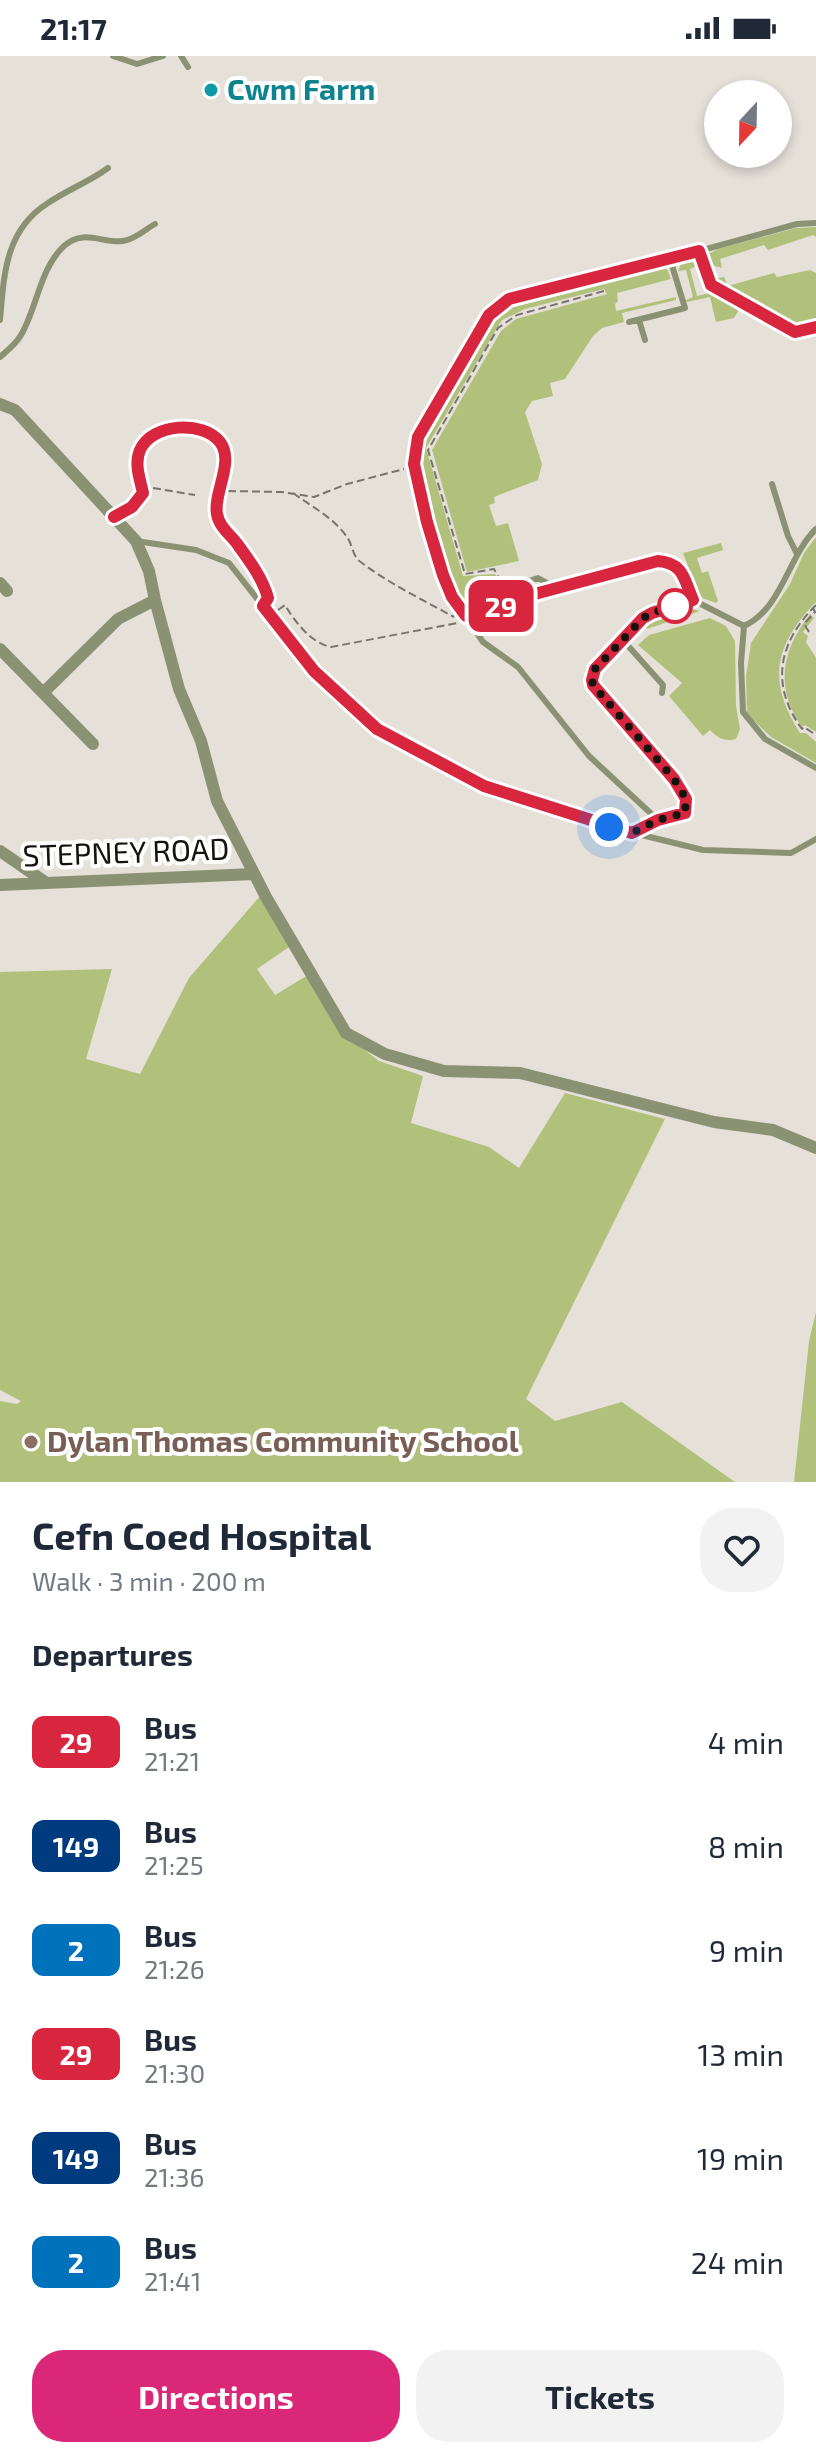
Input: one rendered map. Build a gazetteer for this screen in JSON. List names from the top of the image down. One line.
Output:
{"streets":{"street":["STEPNEY ROAD"]},"places":["Cwm Farm","Dylan Thomas Community School"],"lines":["bus line 29"],"north":"bottom","page":{"status":"21:17","on_map":"29","heading":[["Cefn Coed Hospital","Walk · 3 min · 200 m"],"Departures"],"list":[{"mark":"29","name":"Bus","note":"21:21","value":"4 min"},{"mark":"149","name":"Bus","note":"21:25","value":"8 min"},{"mark":"2","name":"Bus","note":"21:26","value":"9 min"},{"mark":"29","name":"Bus","note":"21:30","value":"13 min"},{"mark":"149","name":"Bus","note":"21:36","value":"19 min"},{"mark":"2","name":"Bus","note":"21:41","value":"24 min"}],"buttons":["Directions","Tickets"]}}
